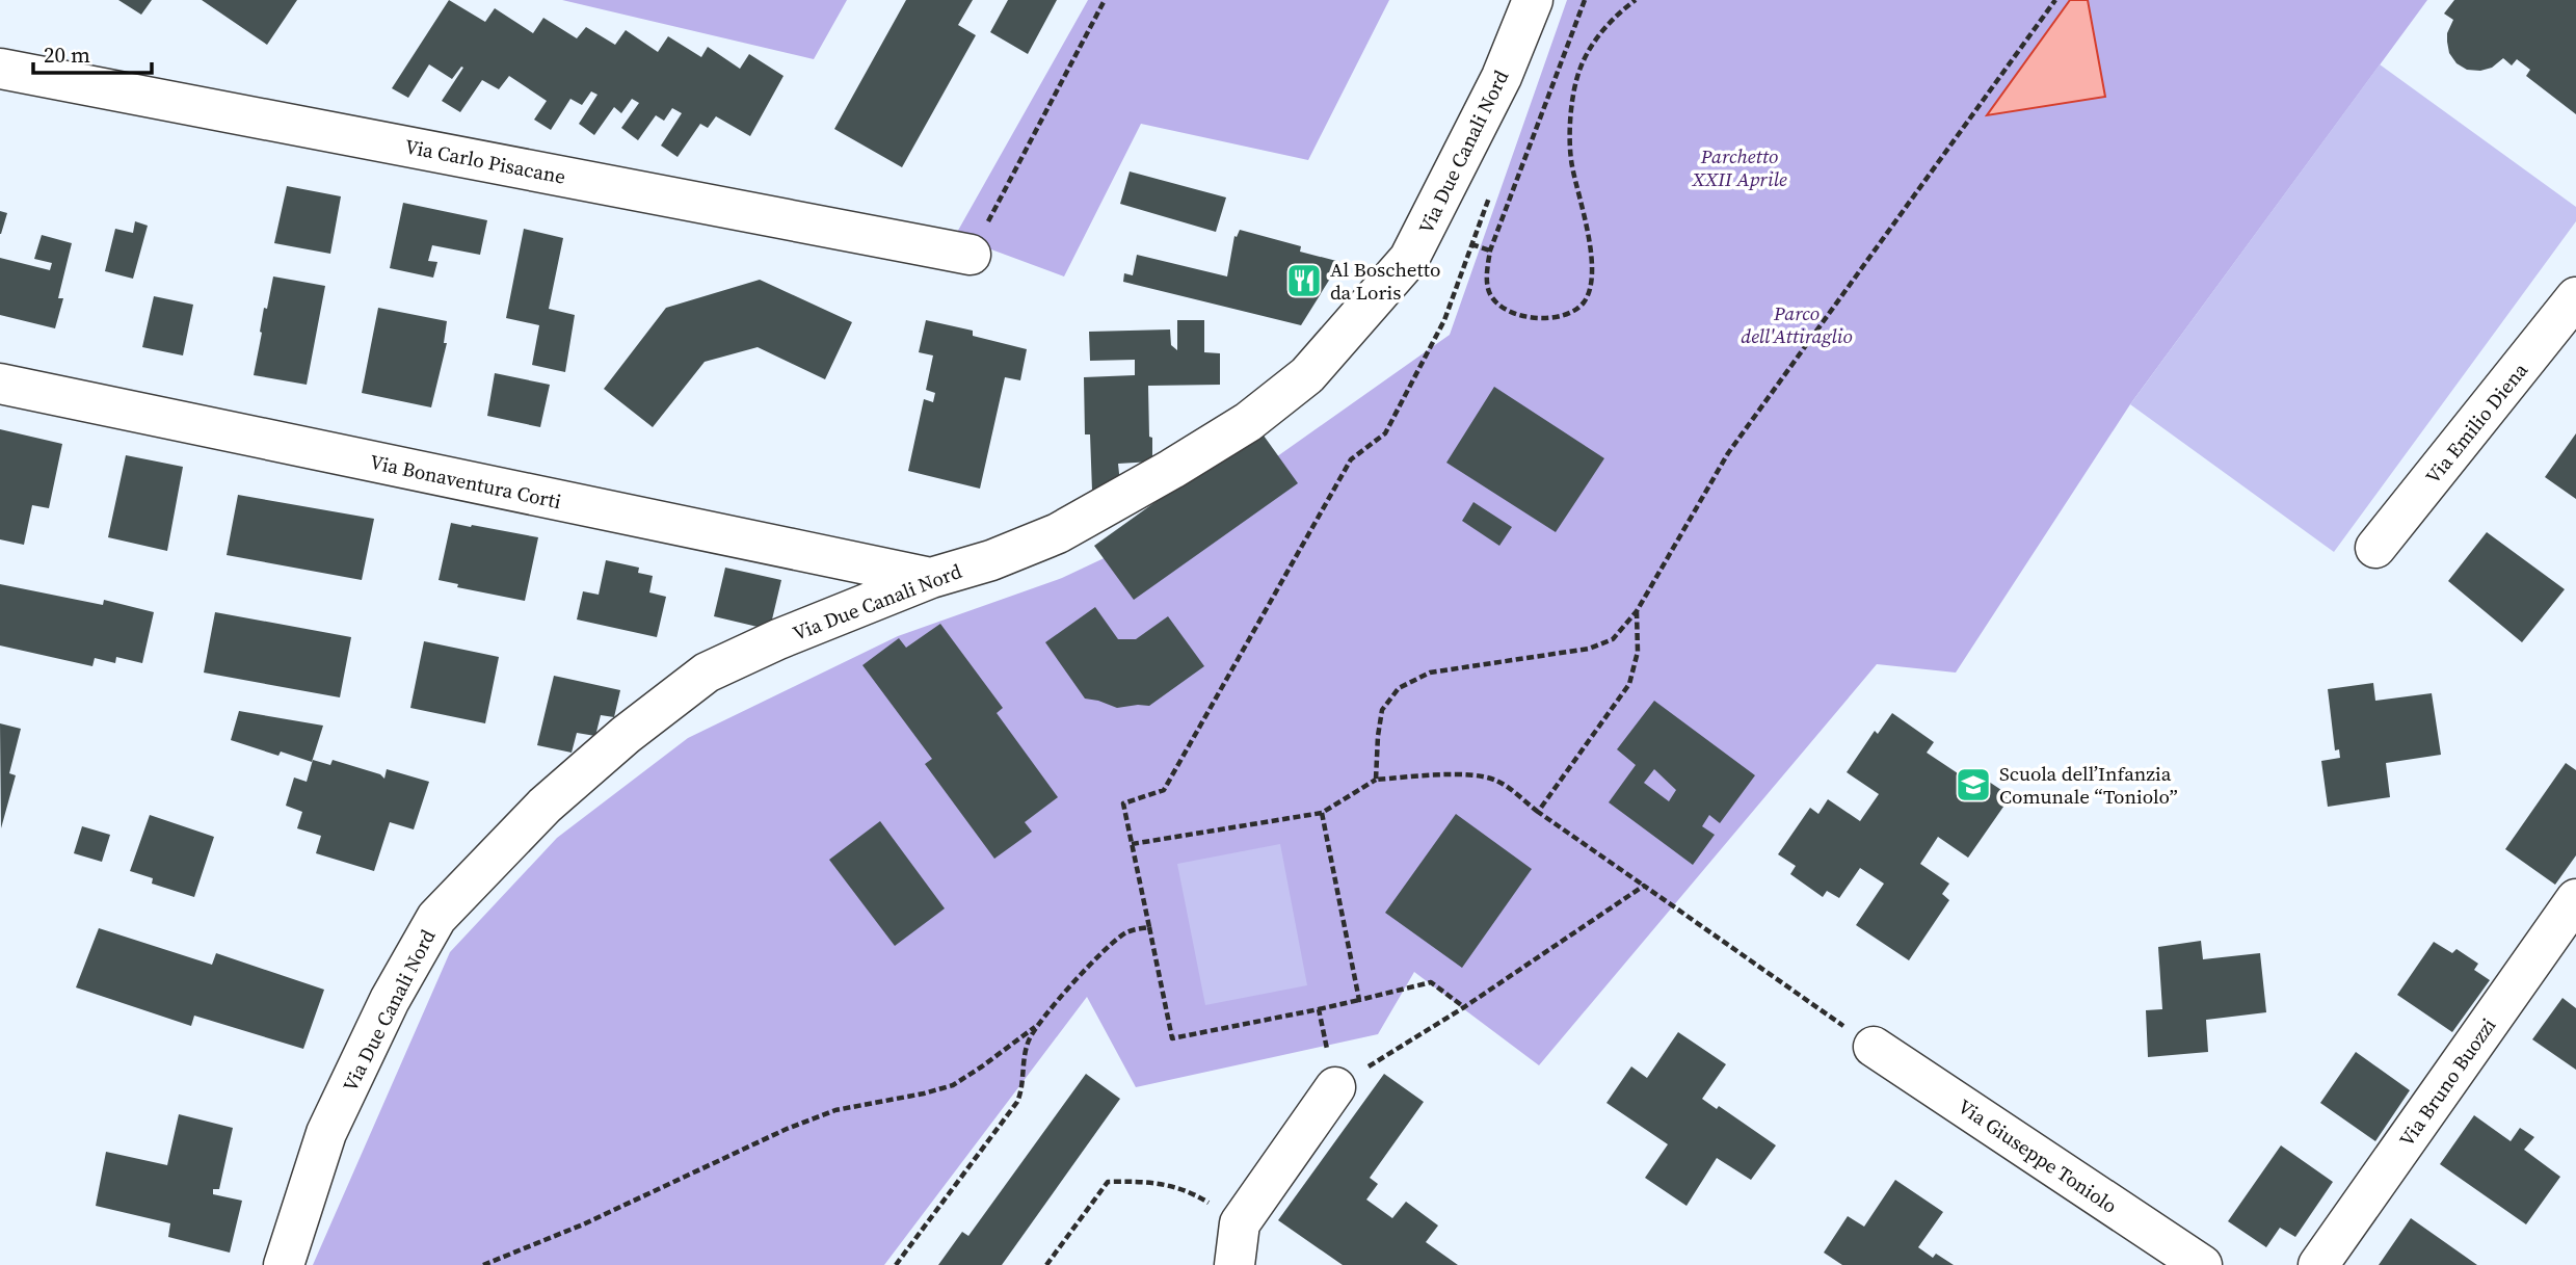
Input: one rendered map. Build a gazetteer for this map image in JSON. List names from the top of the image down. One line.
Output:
{"streets":{"street":["Via Due Canali Nord","Via Carlo Pisacane","Via Emilio Diena","Via Bonaventura Corti","Via Bruno Buozzi","Via Giuseppe Toniolo"]},"crossings":[["Via Due Canali Nord","Via Bonaventura Corti"]],"parks":["Parchetto XXII Aprile","Parco dell'Attiraglio"],"places":{"restaurant":["Al Boschetto da Loris"],"school or university":["Scuola dell’Infanzia Comunale “Toniolo”"]},"scale_bar":"20 m"}
